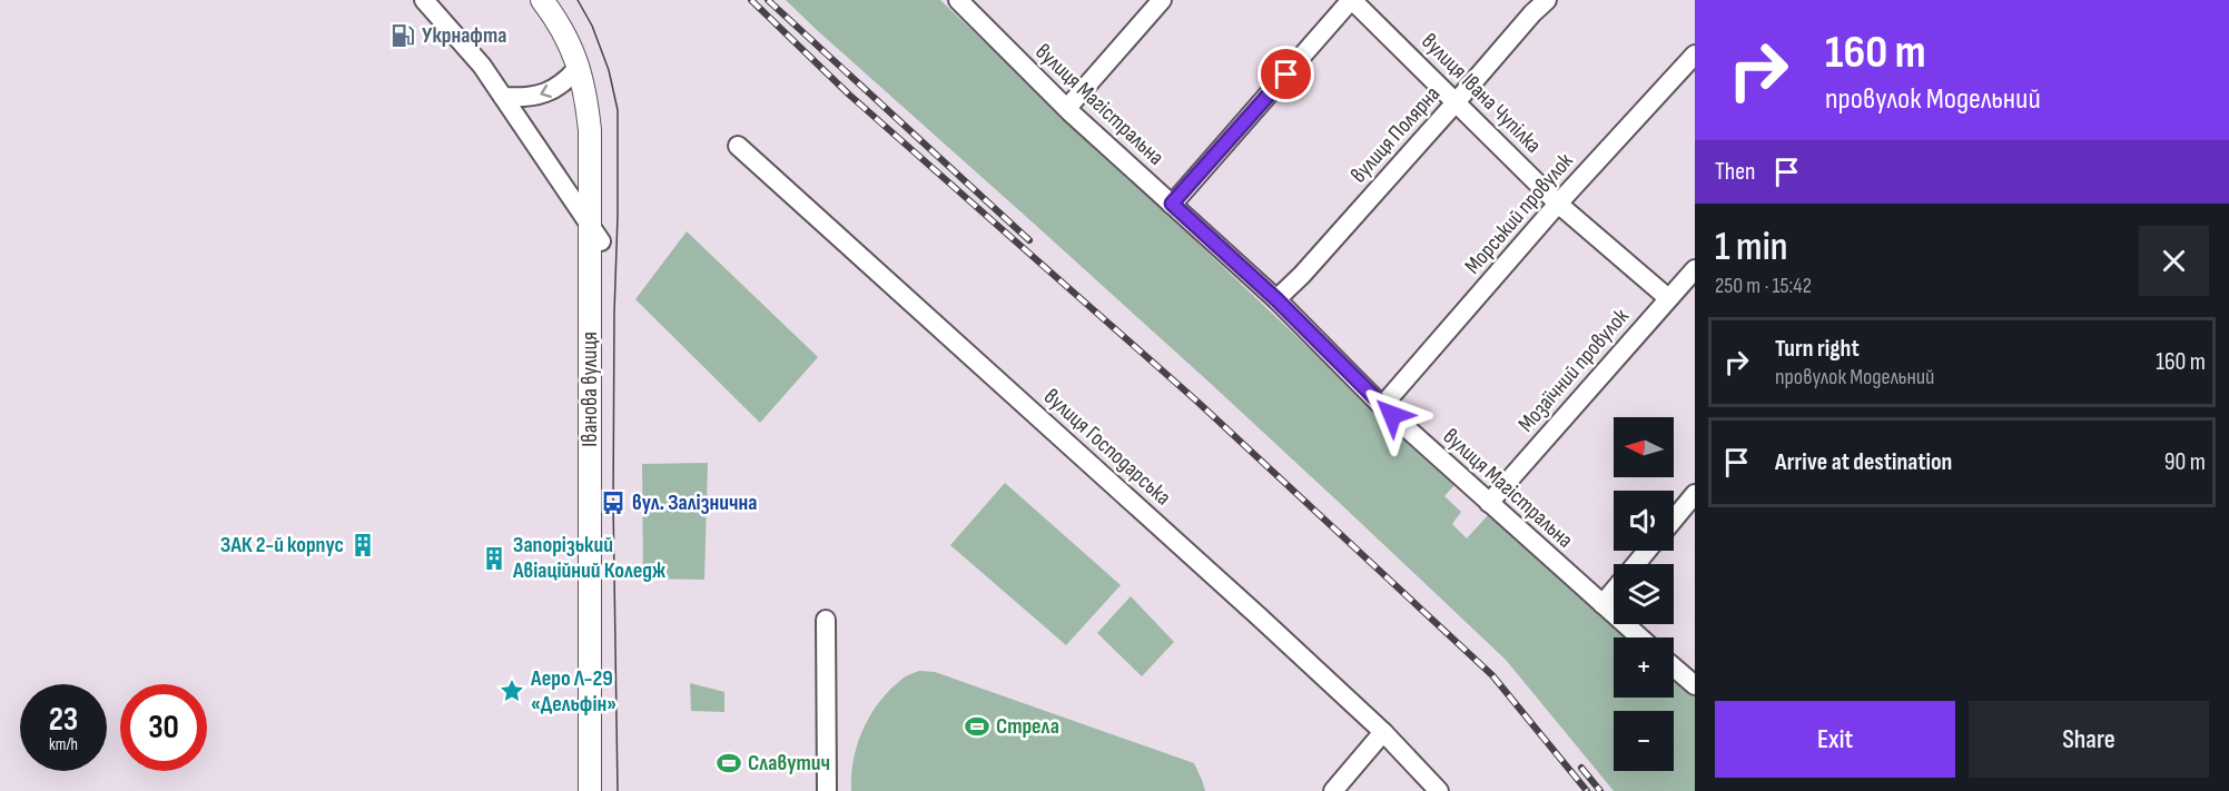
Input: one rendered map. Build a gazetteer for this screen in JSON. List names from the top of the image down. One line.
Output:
{"streets":{"main road":["Іванова вулиця"],"street":["вулиця Івана Чупілка","вулиця Магістральна","вулиця Полярна","Морський провулок","Мозаїчний провулок","вулиця Господарська"]},"crossings":[["вулиця Івана Чупілка","вулиця Полярна"],["вулиця Івана Чупілка","Морський провулок"],["вулиця Івана Чупілка","Мозаїчний провулок"],["вулиця Магістральна","вулиця Полярна"],["вулиця Магістральна","Морський провулок"],["вулиця Магістральна","Мозаїчний провулок"]],"places":{"fuel station":["Укрнафта"],"bus stop":["вул. Залізнична"],"building":["ЗАК 2-й корпус","Запорізький Авіаційний Коледж"],"place":["Аеро Л-29 «Дельфін»"],"sports":["Стрела","Славутич"]},"north":"left","page":{"turn":["160 m","провулок Модельний"],"then":"Then","heading":["1 min","250 m · 15:42"],"list":[{"name":"Turn right","note":"провулок Модельний","value":"160 m"},{"name":"Arrive at destination","value":"90 m"}],"map_buttons":["+","−"],"speed":"23 km/h","limit":"30","buttons":["Exit","Share"]}}
